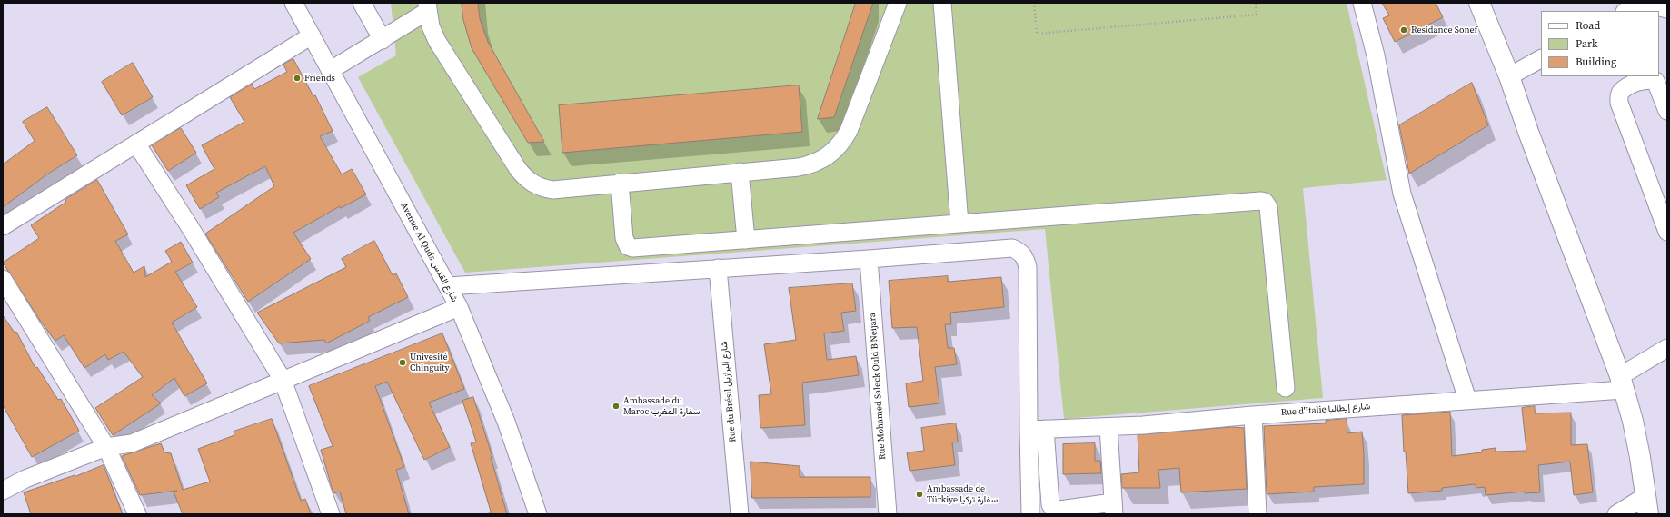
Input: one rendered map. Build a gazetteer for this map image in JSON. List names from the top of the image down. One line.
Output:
{"streets":{"street":["Avenue Al Quds شارع القدس","Rue Mohamed Saleck Ould B'Neijara","Rue du Brésil شارع البرازيل","Rue d'Italie شارع إيطاليا"]},"places":["Residance Sonef","Friends","Univesité Chinguity","Ambassade du Maroc سفارة المغرب","Ambassade de Türkiye سفارة تركيا"],"legend":["Road","Park","Building"]}
